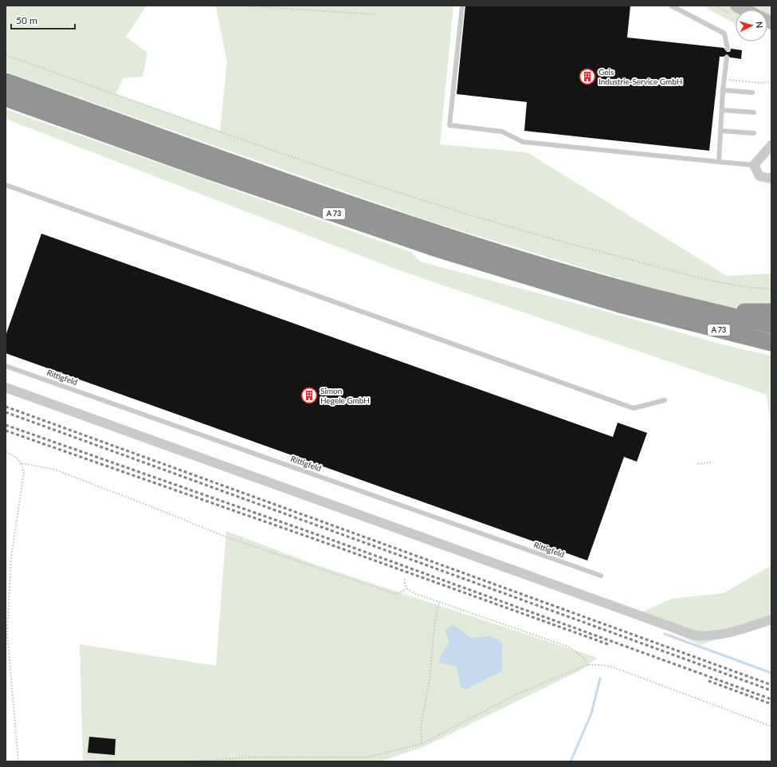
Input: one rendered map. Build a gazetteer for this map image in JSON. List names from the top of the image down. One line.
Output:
{"streets":{"highway":["A 73"],"lane":["Rittigfeld"]},"places":{"building":["Geis Industrie-Service GmbH","Simon Hegele GmbH"]},"scale_bar":"50 m","north":"right"}
